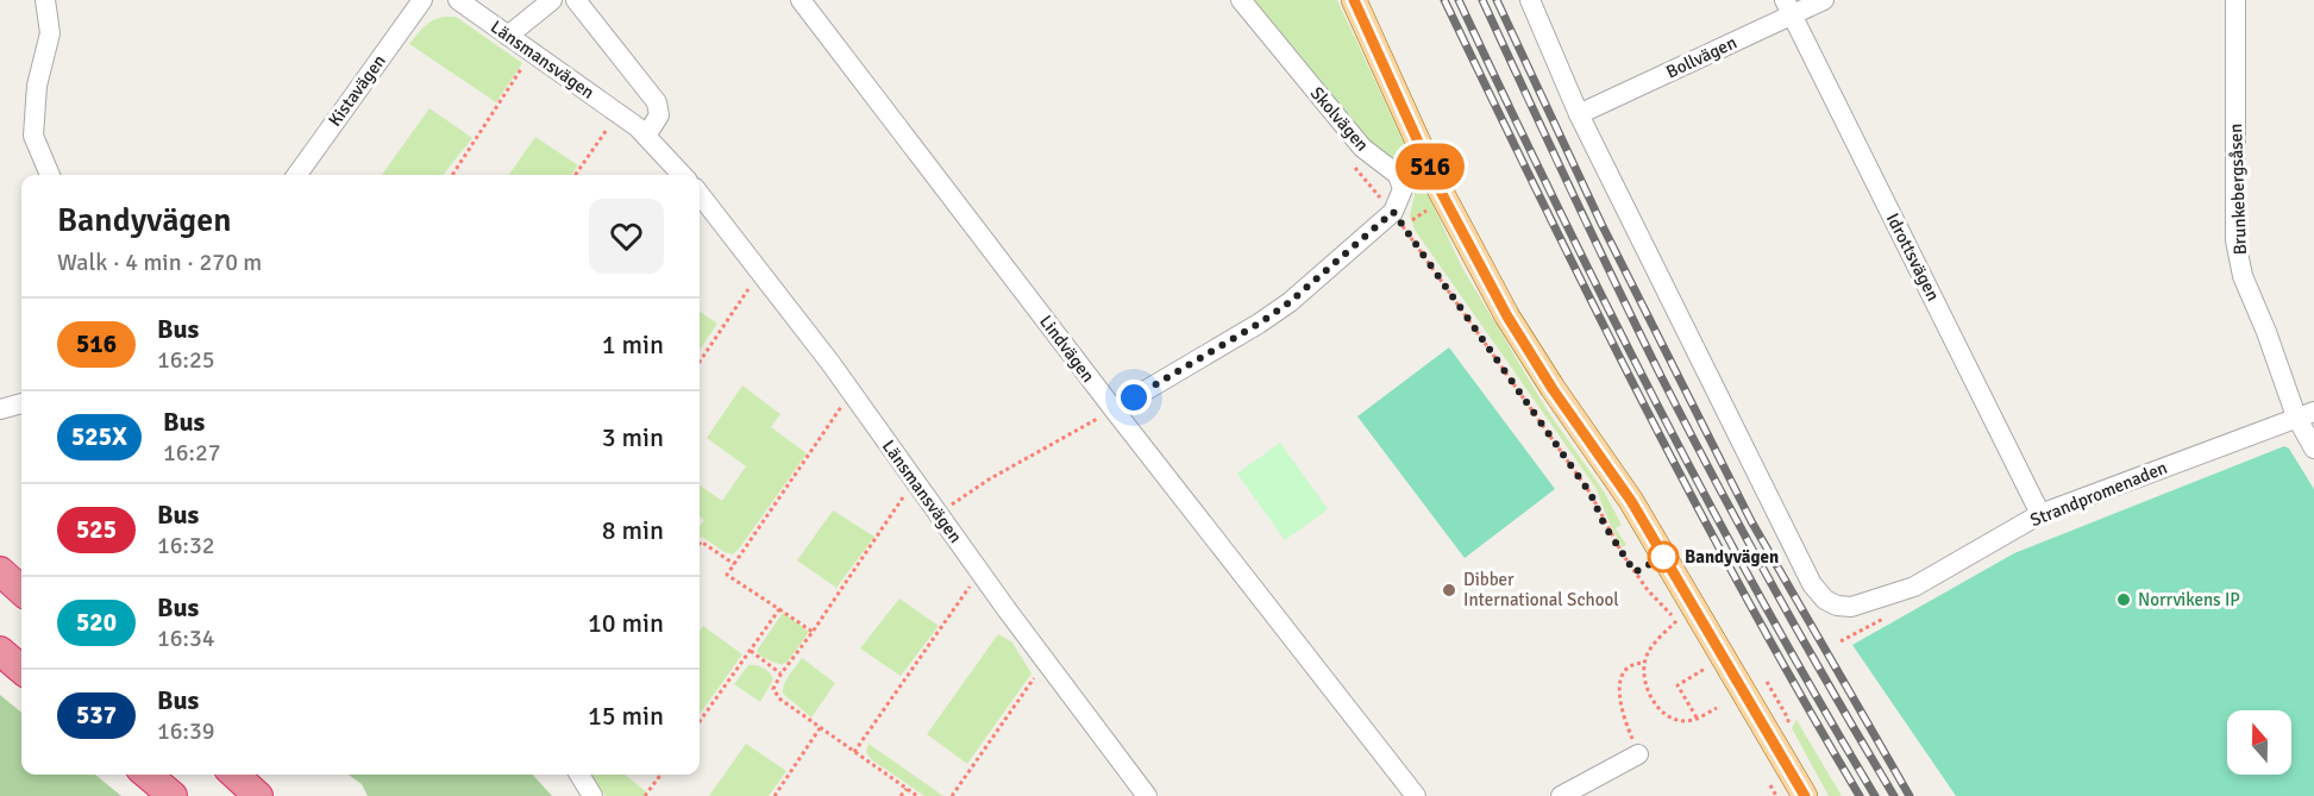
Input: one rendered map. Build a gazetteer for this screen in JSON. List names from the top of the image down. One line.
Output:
{"streets":{"street":["Bollvägen","Länsmansvägen","Kistavägen","Skolvägen","Brunkebergsåsen","Idrottsvägen","Lindvägen","Strandpromenaden"]},"crossings":[["Bollvägen","Idrottsvägen"],["Bollvägen","Strandpromenaden"],["Brunkebergsåsen","Strandpromenaden"],["Idrottsvägen","Strandpromenaden"]],"places":["Bandyvägen","Dibber International School","Norrvikens IP"],"lines":["bus line 516"],"north":"top","page":{"on_map":"516","heading":["Bandyvägen","Walk · 4 min · 270 m"],"list":[{"mark":"516","name":"Bus","note":"16:25","value":"1 min"},{"mark":"525X","name":"Bus","note":"16:27","value":"3 min"},{"mark":"525","name":"Bus","note":"16:32","value":"8 min"},{"mark":"520","name":"Bus","note":"16:34","value":"10 min"},{"mark":"537","name":"Bus","note":"16:39","value":"15 min"}]}}
